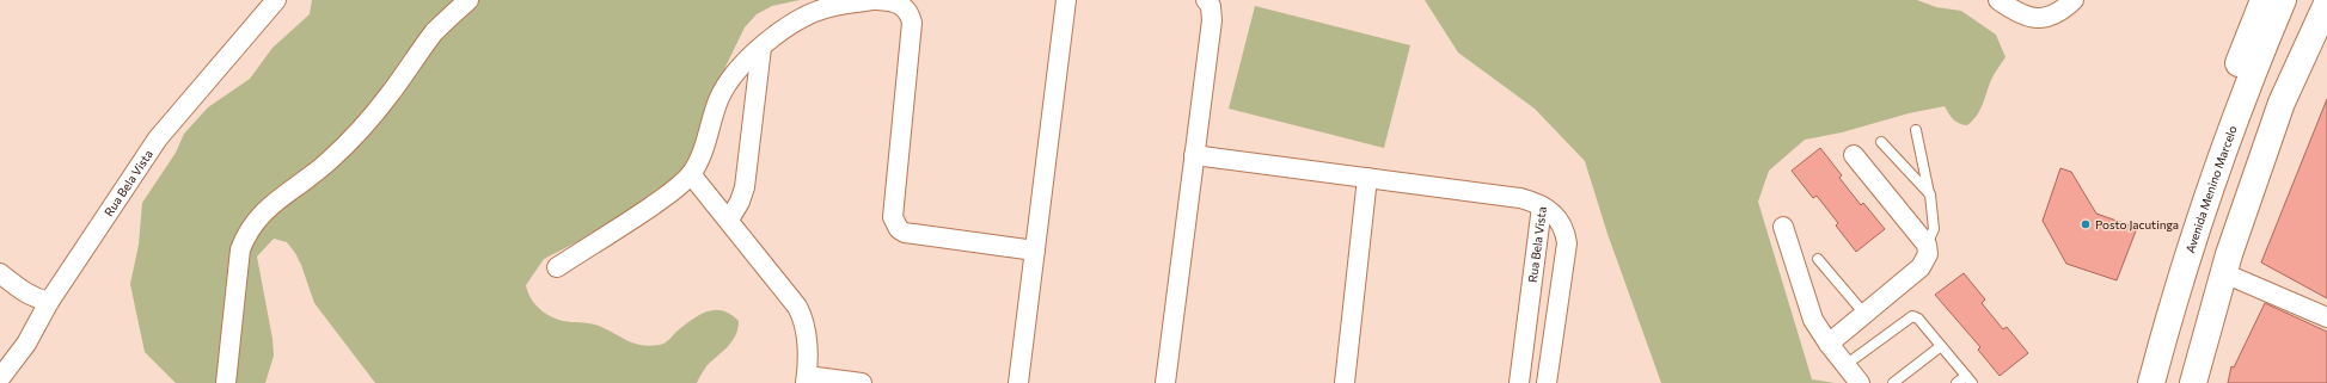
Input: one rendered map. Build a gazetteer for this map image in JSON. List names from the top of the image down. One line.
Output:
{"streets":{"main road":["Avenida Menino Marcelo"],"street":["Rua Bela Vista"]},"places":["Posto Jacutinga"]}
